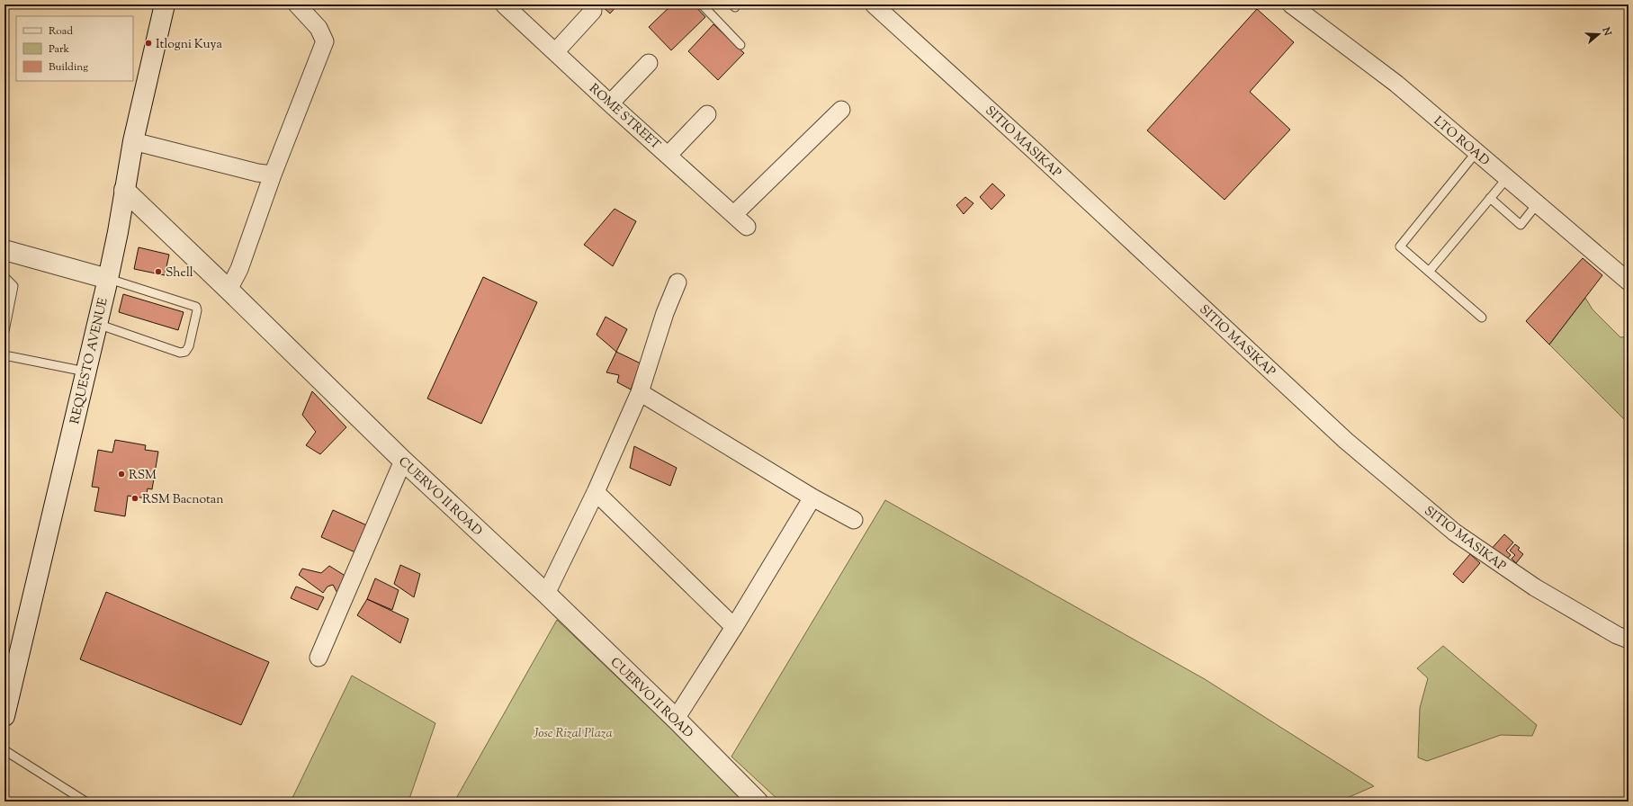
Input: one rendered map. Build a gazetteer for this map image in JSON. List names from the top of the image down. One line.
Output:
{"streets":{"street":["ROME STREET","LTO ROAD","SITIO MASIKAP","REQUESTO AVENUE","CUERVO II ROAD"]},"crossings":[["REQUESTO AVENUE","CUERVO II ROAD"]],"parks":["Jose Rizal Plaza"],"places":["Itlogni Kuya","Shell","RSM","RSM Bacnotan"],"legend":["Road","Park","Building"],"north":"right"}
